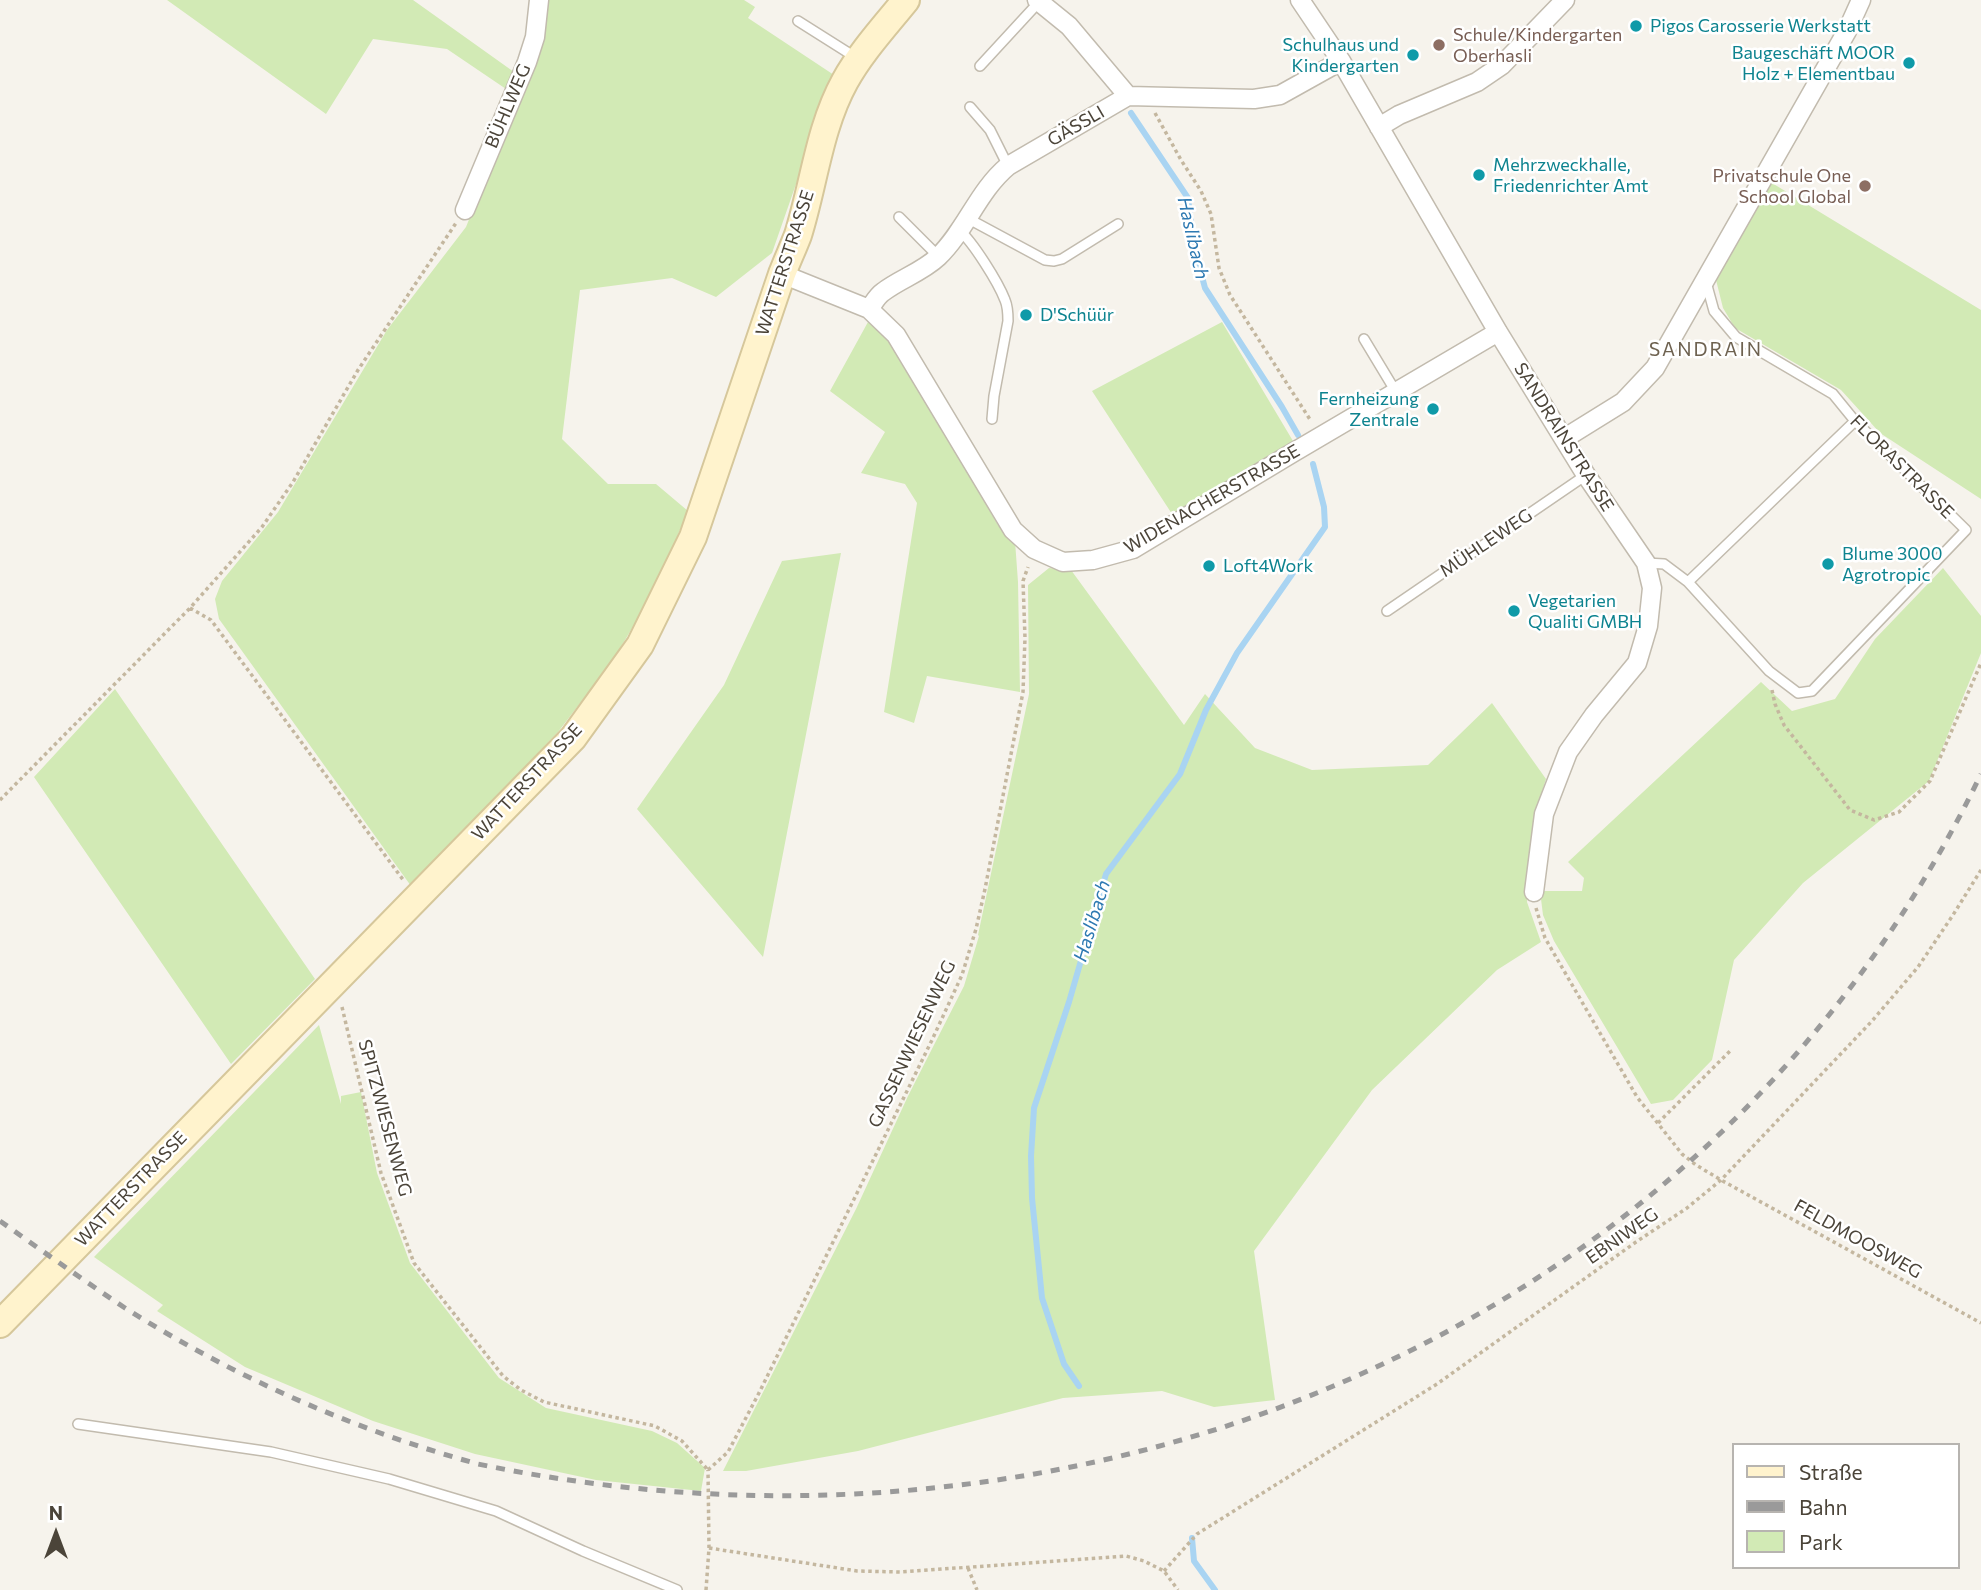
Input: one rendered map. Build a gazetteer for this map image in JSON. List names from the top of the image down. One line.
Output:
{"streets":{"street":["BÜHLWEG","GÄSSLI","WATTERSTRASSE","SANDRAINSTRASSE","WIDENACHERSTRASSE"],"lane":["FLORASTRASSE","MÜHLEWEG"],"path":["GASSENWIESENWEG","SPITZWIESENWEG","EBNIWEG","FELDMOOSWEG"]},"crossings":[["GÄSSLI","SANDRAINSTRASSE"],["GÄSSLI","WIDENACHERSTRASSE"],["WATTERSTRASSE","WIDENACHERSTRASSE"],["WATTERSTRASSE","SPITZWIESENWEG"],["SANDRAINSTRASSE","FLORASTRASSE"],["SANDRAINSTRASSE","WIDENACHERSTRASSE"],["SANDRAINSTRASSE","MÜHLEWEG"],["SANDRAINSTRASSE","FELDMOOSWEG"],["WIDENACHERSTRASSE","GASSENWIESENWEG"],["GASSENWIESENWEG","SPITZWIESENWEG"],["EBNIWEG","FELDMOOSWEG"]],"districts":["SANDRAIN"],"water":["Haslibach"],"places":["Pigos Carosserie Werkstatt","Schule/Kindergarten Oberhasli","Schulhaus und Kindergarten","Baugeschäft MOOR Holz + Elementbau","Mehrzweckhalle, Friedenrichter Amt","Privatschule One School Global","D'Schüür","Fernheizung Zentrale","Blume 3000 Agrotropic","Loft4Work","Vegetarien Qualiti GMBH"],"legend":["Straße","Bahn","Park"],"north":"top"}
